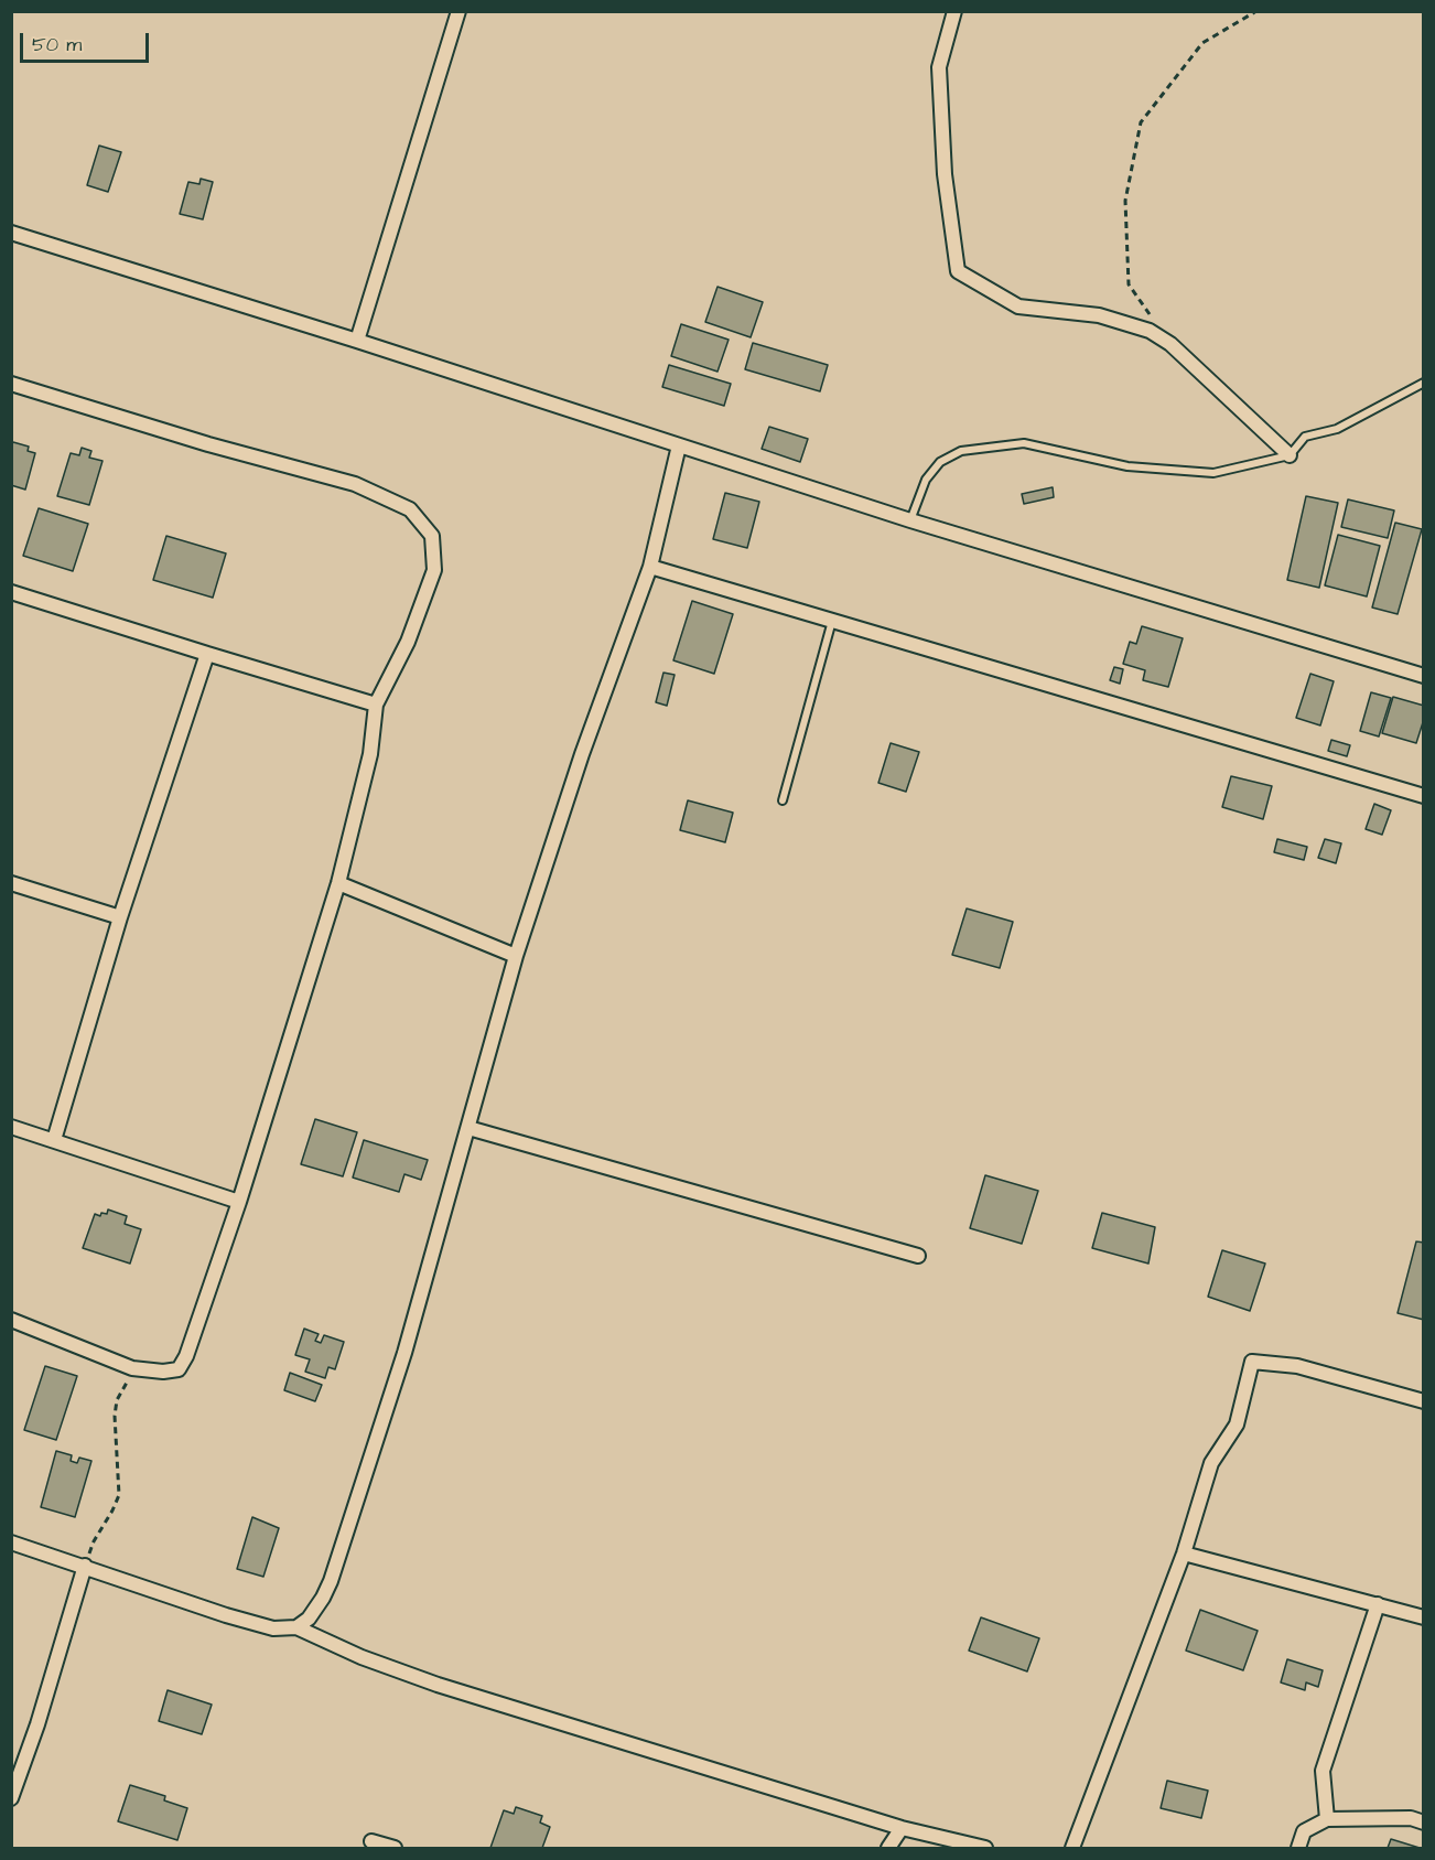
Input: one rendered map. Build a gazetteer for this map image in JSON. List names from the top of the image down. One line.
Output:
{"scale_bar":"50 m"}
